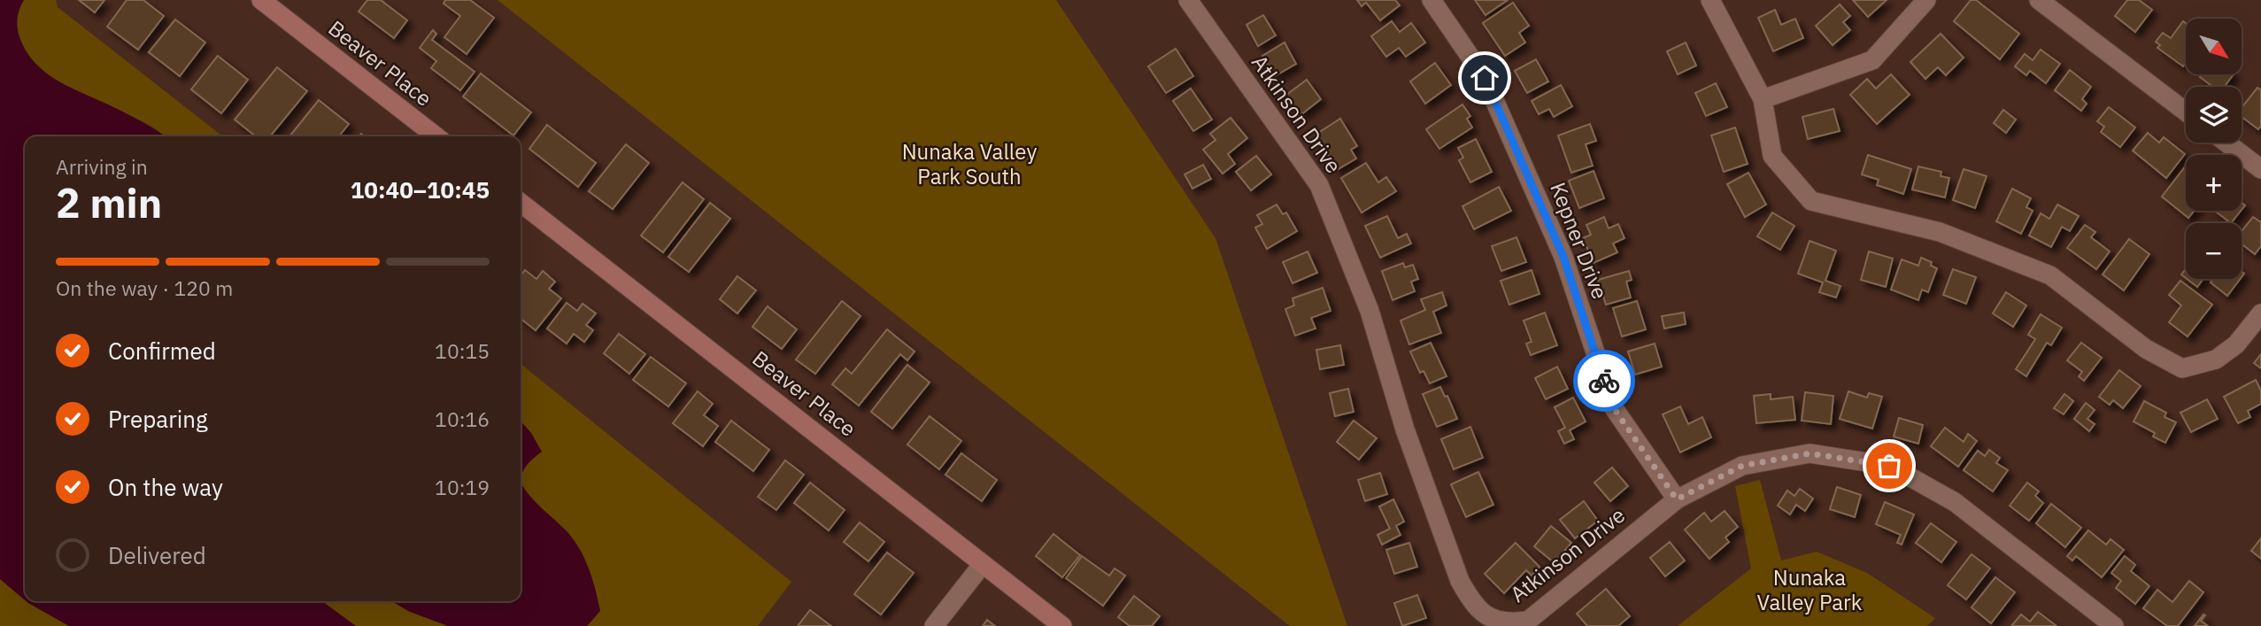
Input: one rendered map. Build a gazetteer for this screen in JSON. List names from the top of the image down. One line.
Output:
{"streets":{"street":["Beaver Place","Atkinson Drive","Kepner Drive"]},"crossings":[["Atkinson Drive","Kepner Drive"]],"parks":["Nunaka Valley Park South","Nunaka Valley Park"],"north":"bottom right","page":{"map_buttons":["+","−"],"heading":["2 min","Arriving in","10:40–10:45"],"bar":"On the way · 120 m","list":[["Confirmed","10:15"],["Preparing","10:16"],["On the way","10:19"],"Delivered"]}}
